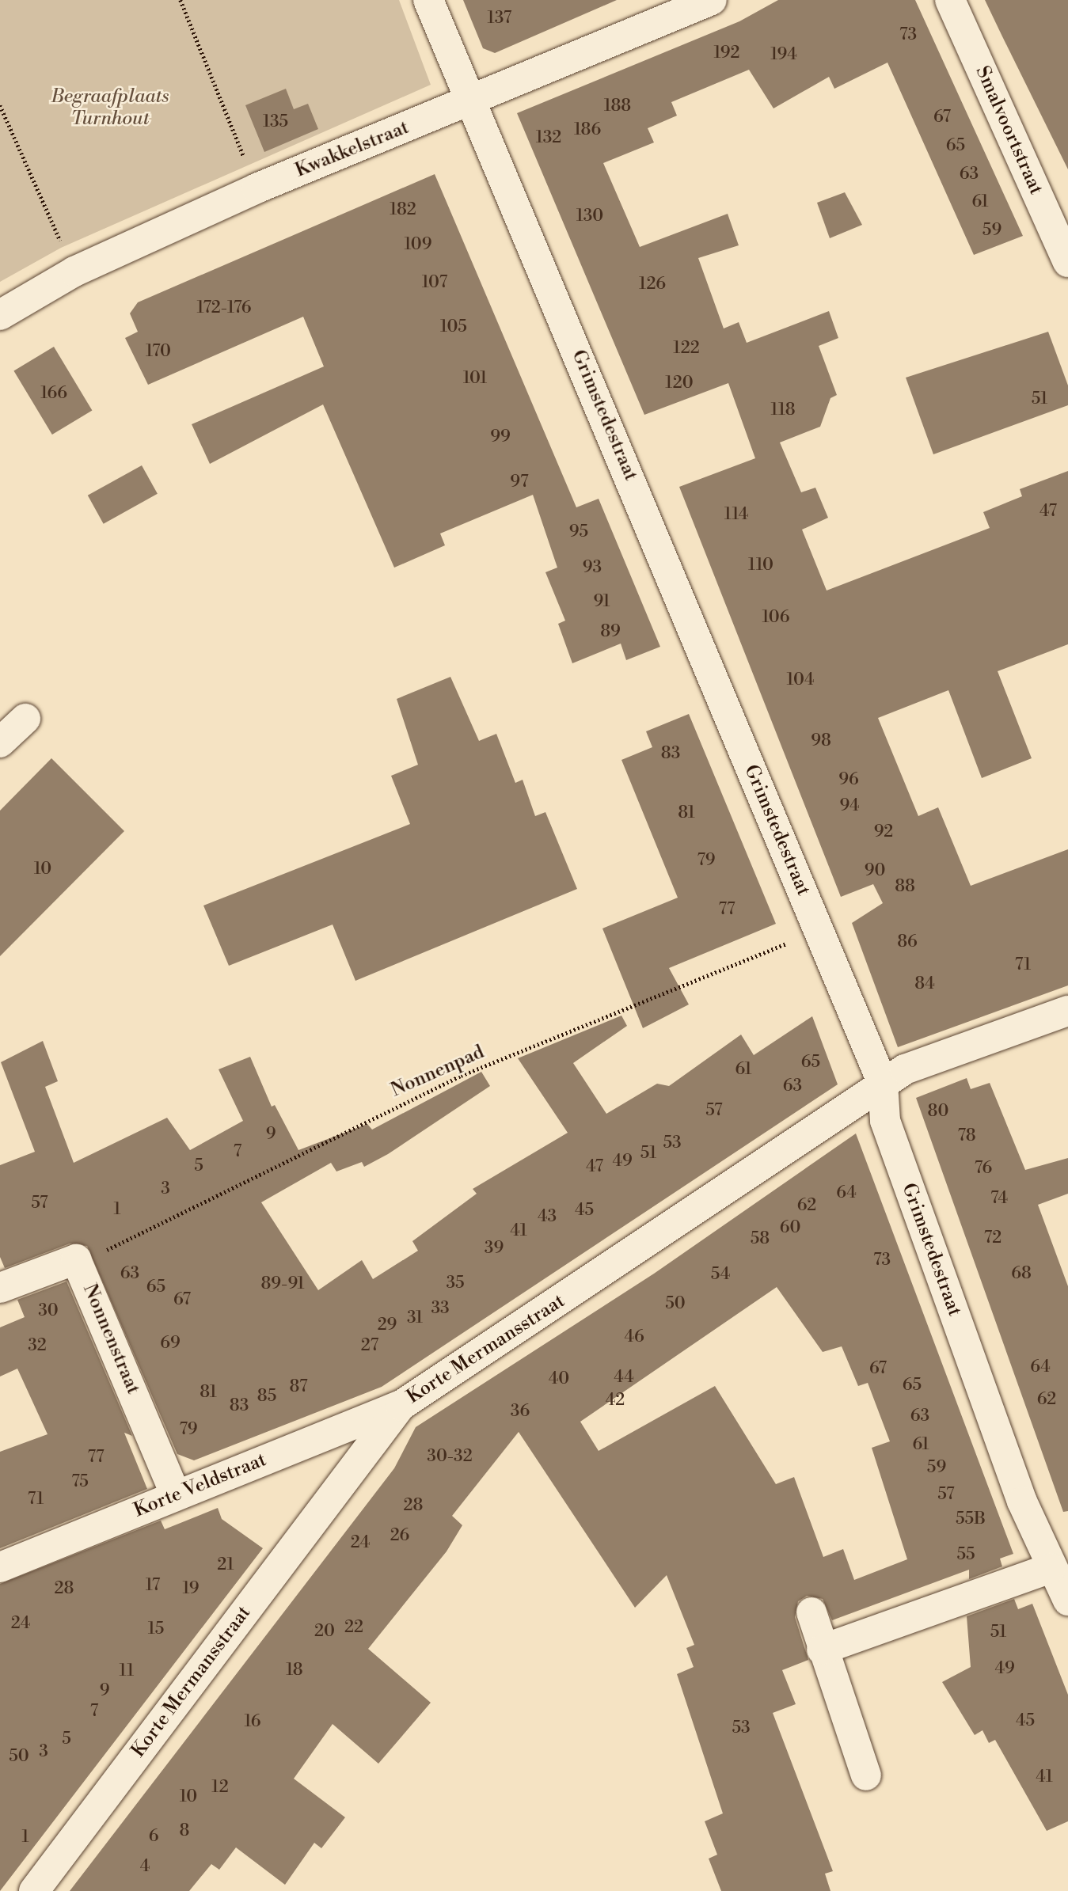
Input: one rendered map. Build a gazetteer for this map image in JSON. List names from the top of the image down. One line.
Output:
{"streets":{"street":["Smalvoortstraat","Kwakkelstraat","Grimstedestraat","Nonnenstraat","Korte Mermansstraat","Korte Veldstraat"],"path":["Nonnenpad"]},"crossings":[["Kwakkelstraat","Grimstedestraat"],["Grimstedestraat","Nonnenpad"],["Grimstedestraat","Korte Mermansstraat"],["Nonnenpad","Nonnenstraat"],["Nonnenstraat","Korte Veldstraat"],["Korte Mermansstraat","Korte Veldstraat"]],"parks":["Begraafplaats Turnhout"],"house_numbers":["137","73","192","194","188","67","135","186","132","65","63","61","182","130","59","109","107","126","172-176","105","122","170","101","120","166","51","118","99","97","47","114","95","110","93","91","106","89","104","98","83","96","94","81","92","79","10","90","88","77","86","71","84","65","61","63","57","80","9","78","53","7","51","49","5","47","76","3","64","74","57","62","1","45","43","60","41","72","58","39","73","63","68","54","35","89-91","65","67","50","33","30","31","29","46","69","32","27","64","67","44","40","65","87","81","85","62","42","83","36","63","79","61","30-32","77","59","75","57","71","28","55B","26","24","55","21","17","28","19","24","22","15","20","51","49","18","11","9","7","45","16","53","5","3","50","41","12","10","8","6","1","4"]}
